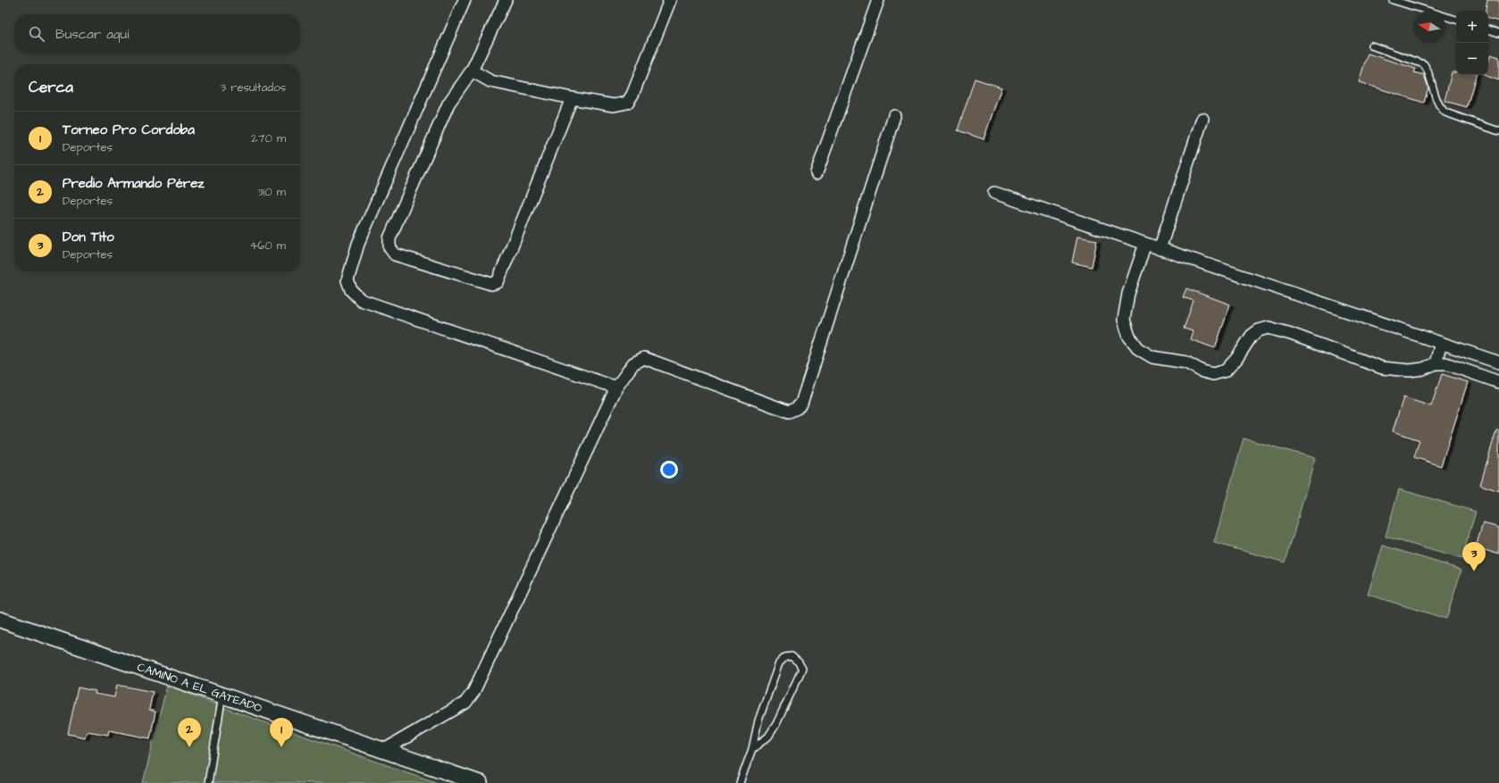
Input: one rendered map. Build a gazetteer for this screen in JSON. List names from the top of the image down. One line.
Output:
{"streets":{"street":["CAMINO A EL GATEADO"]},"north":"left","page":{"map_buttons":["+","−"],"search":"Buscar aquí","heading":["Cerca","3 resultados"],"list":[{"mark":"1","name":"Torneo Pro Cordoba","note":"Deportes","value":"270 m"},{"mark":"2","name":"Predio Armando Pérez","note":"Deportes","value":"310 m"},{"mark":"3","name":"Don Tito","note":"Deportes","value":"460 m"}],"pins":["3","1","2"]}}
